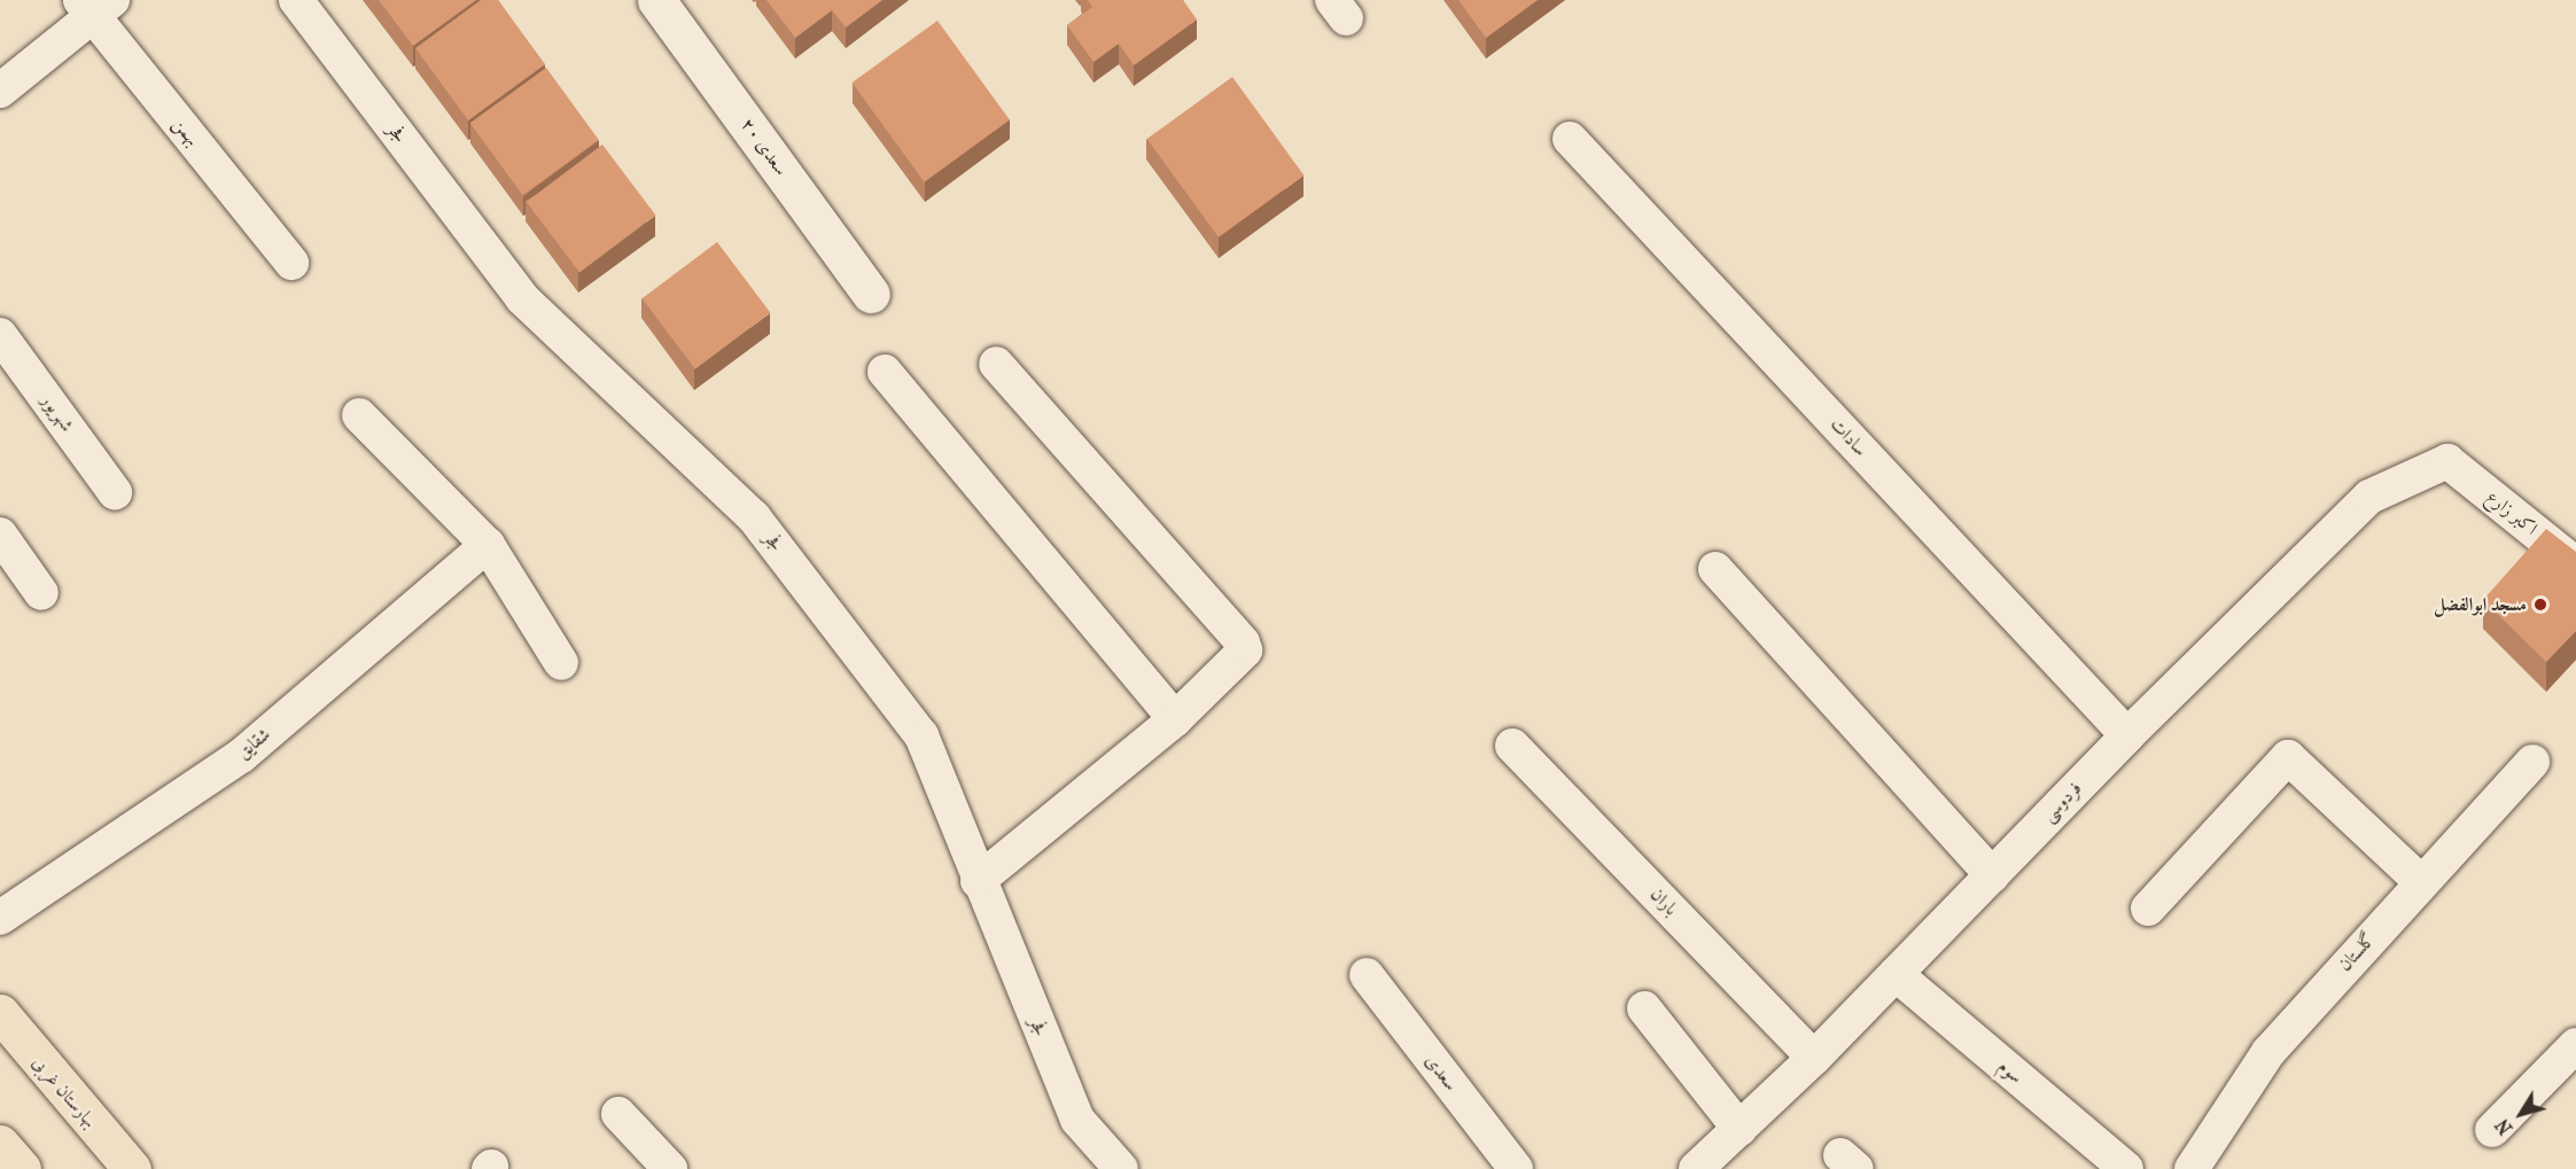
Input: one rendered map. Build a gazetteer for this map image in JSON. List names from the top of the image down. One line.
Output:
{"streets":{"main road":["بهارستان غربی"],"street":["بهمن","فجر","سعدی ۲۰","شهریور","سادات","اکبر زارع","شقایق","فردوسی","باران","گلستان","سوم","سعدی"]},"crossings":[["سادات","فردوسی"],["اکبر زارع","فردوسی"],["فردوسی","باران"],["فردوسی","سوم"]],"places":["مسجد ابوالفضل"],"north":"bottom left"}
